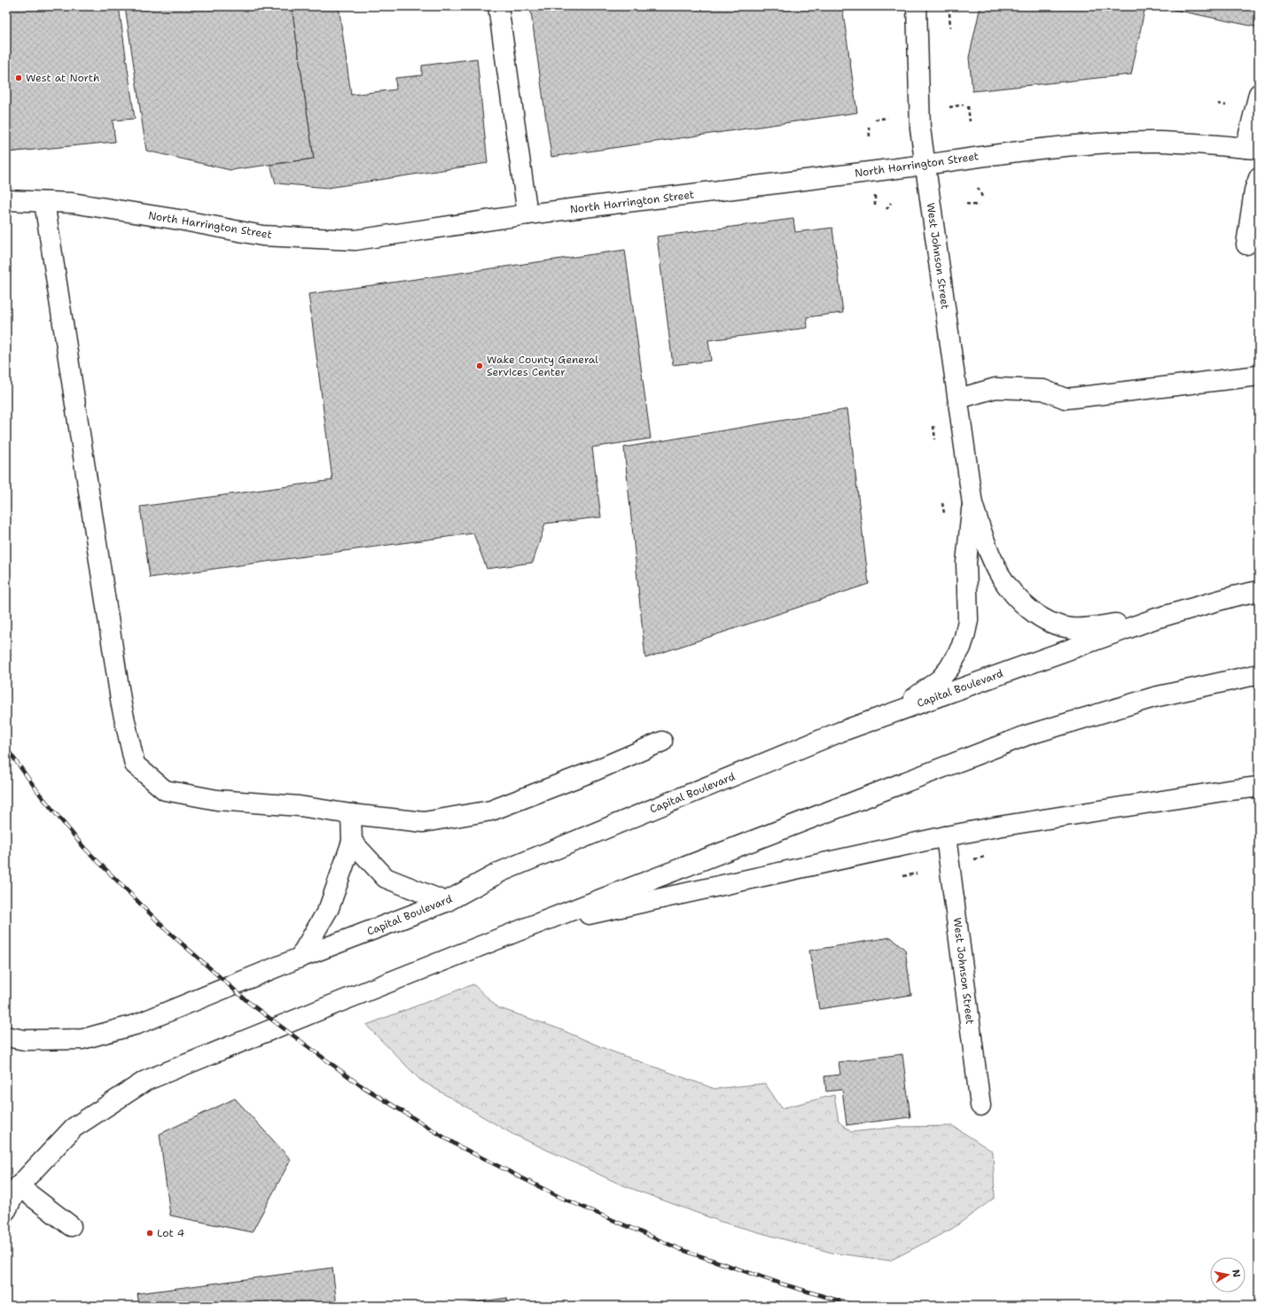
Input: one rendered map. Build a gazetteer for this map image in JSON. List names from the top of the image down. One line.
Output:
{"streets":{"main road":["North Harrington Street","West Johnson Street","Capital Boulevard"]},"crossings":[["North Harrington Street","West Johnson Street"]],"places":["West at North","Wake County General Services Center","Lot 4"],"north":"right"}
